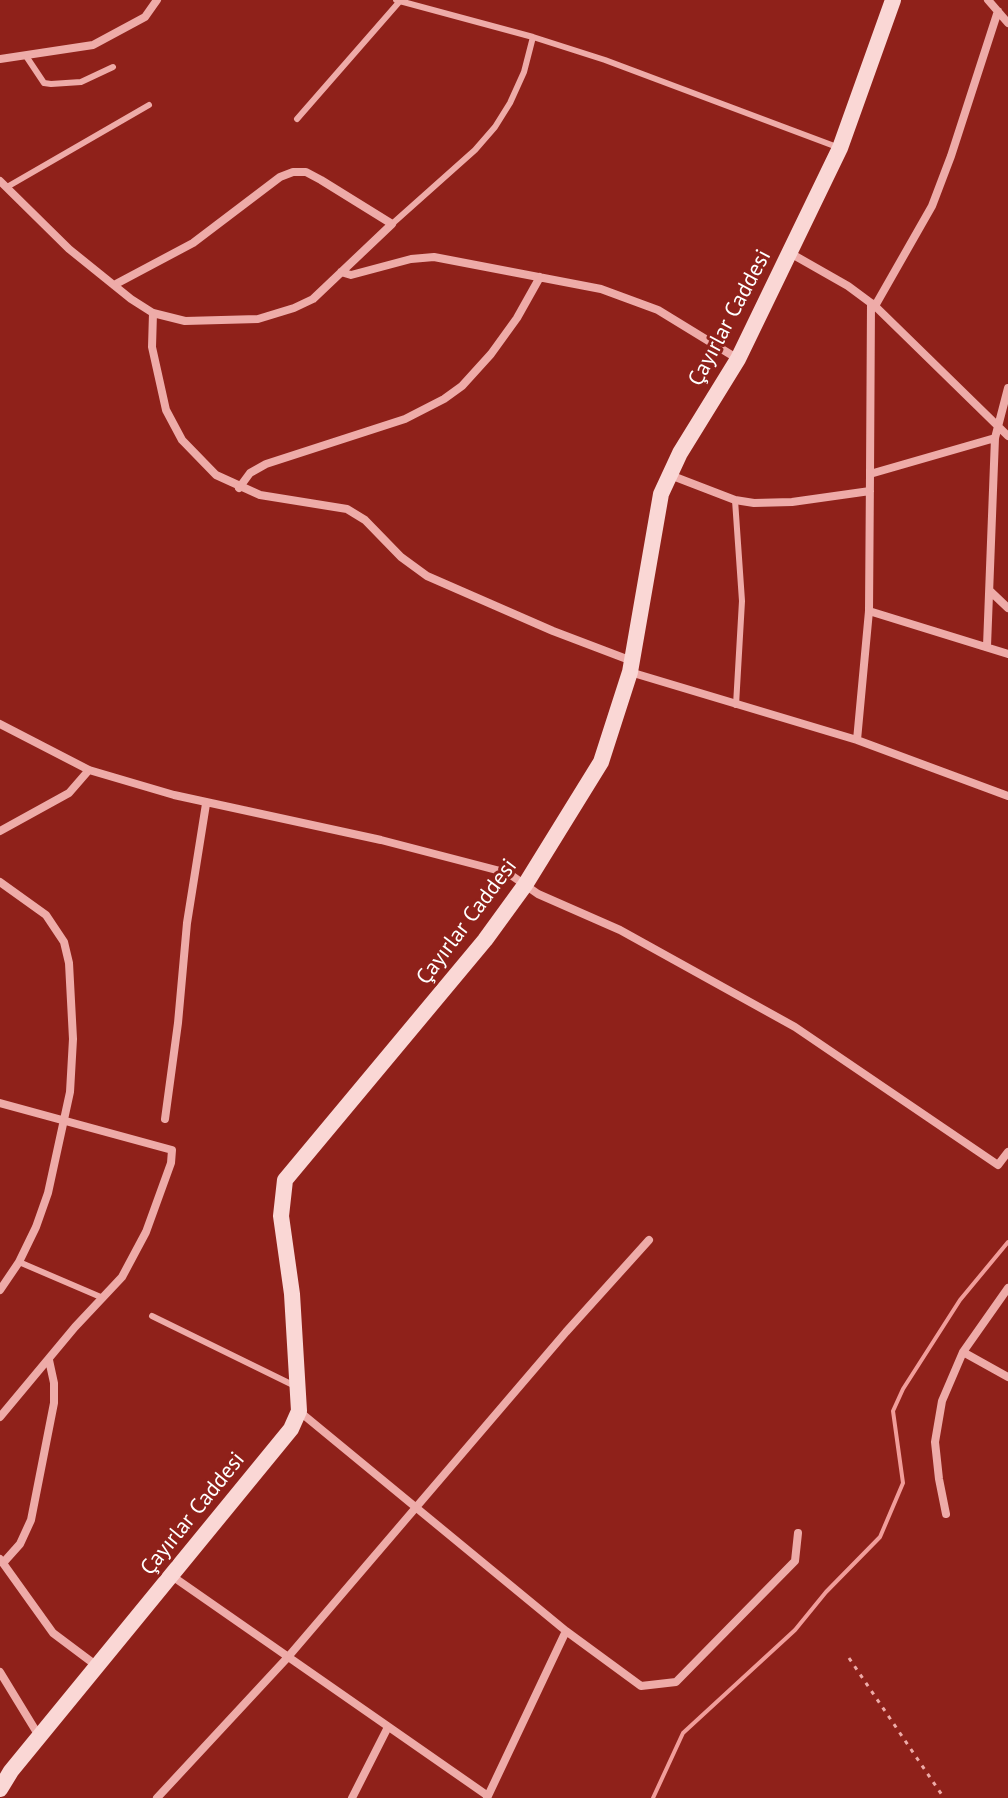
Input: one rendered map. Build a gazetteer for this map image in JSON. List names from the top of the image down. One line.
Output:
{"streets":{"street":["Çayırlar Caddesi"]}}
